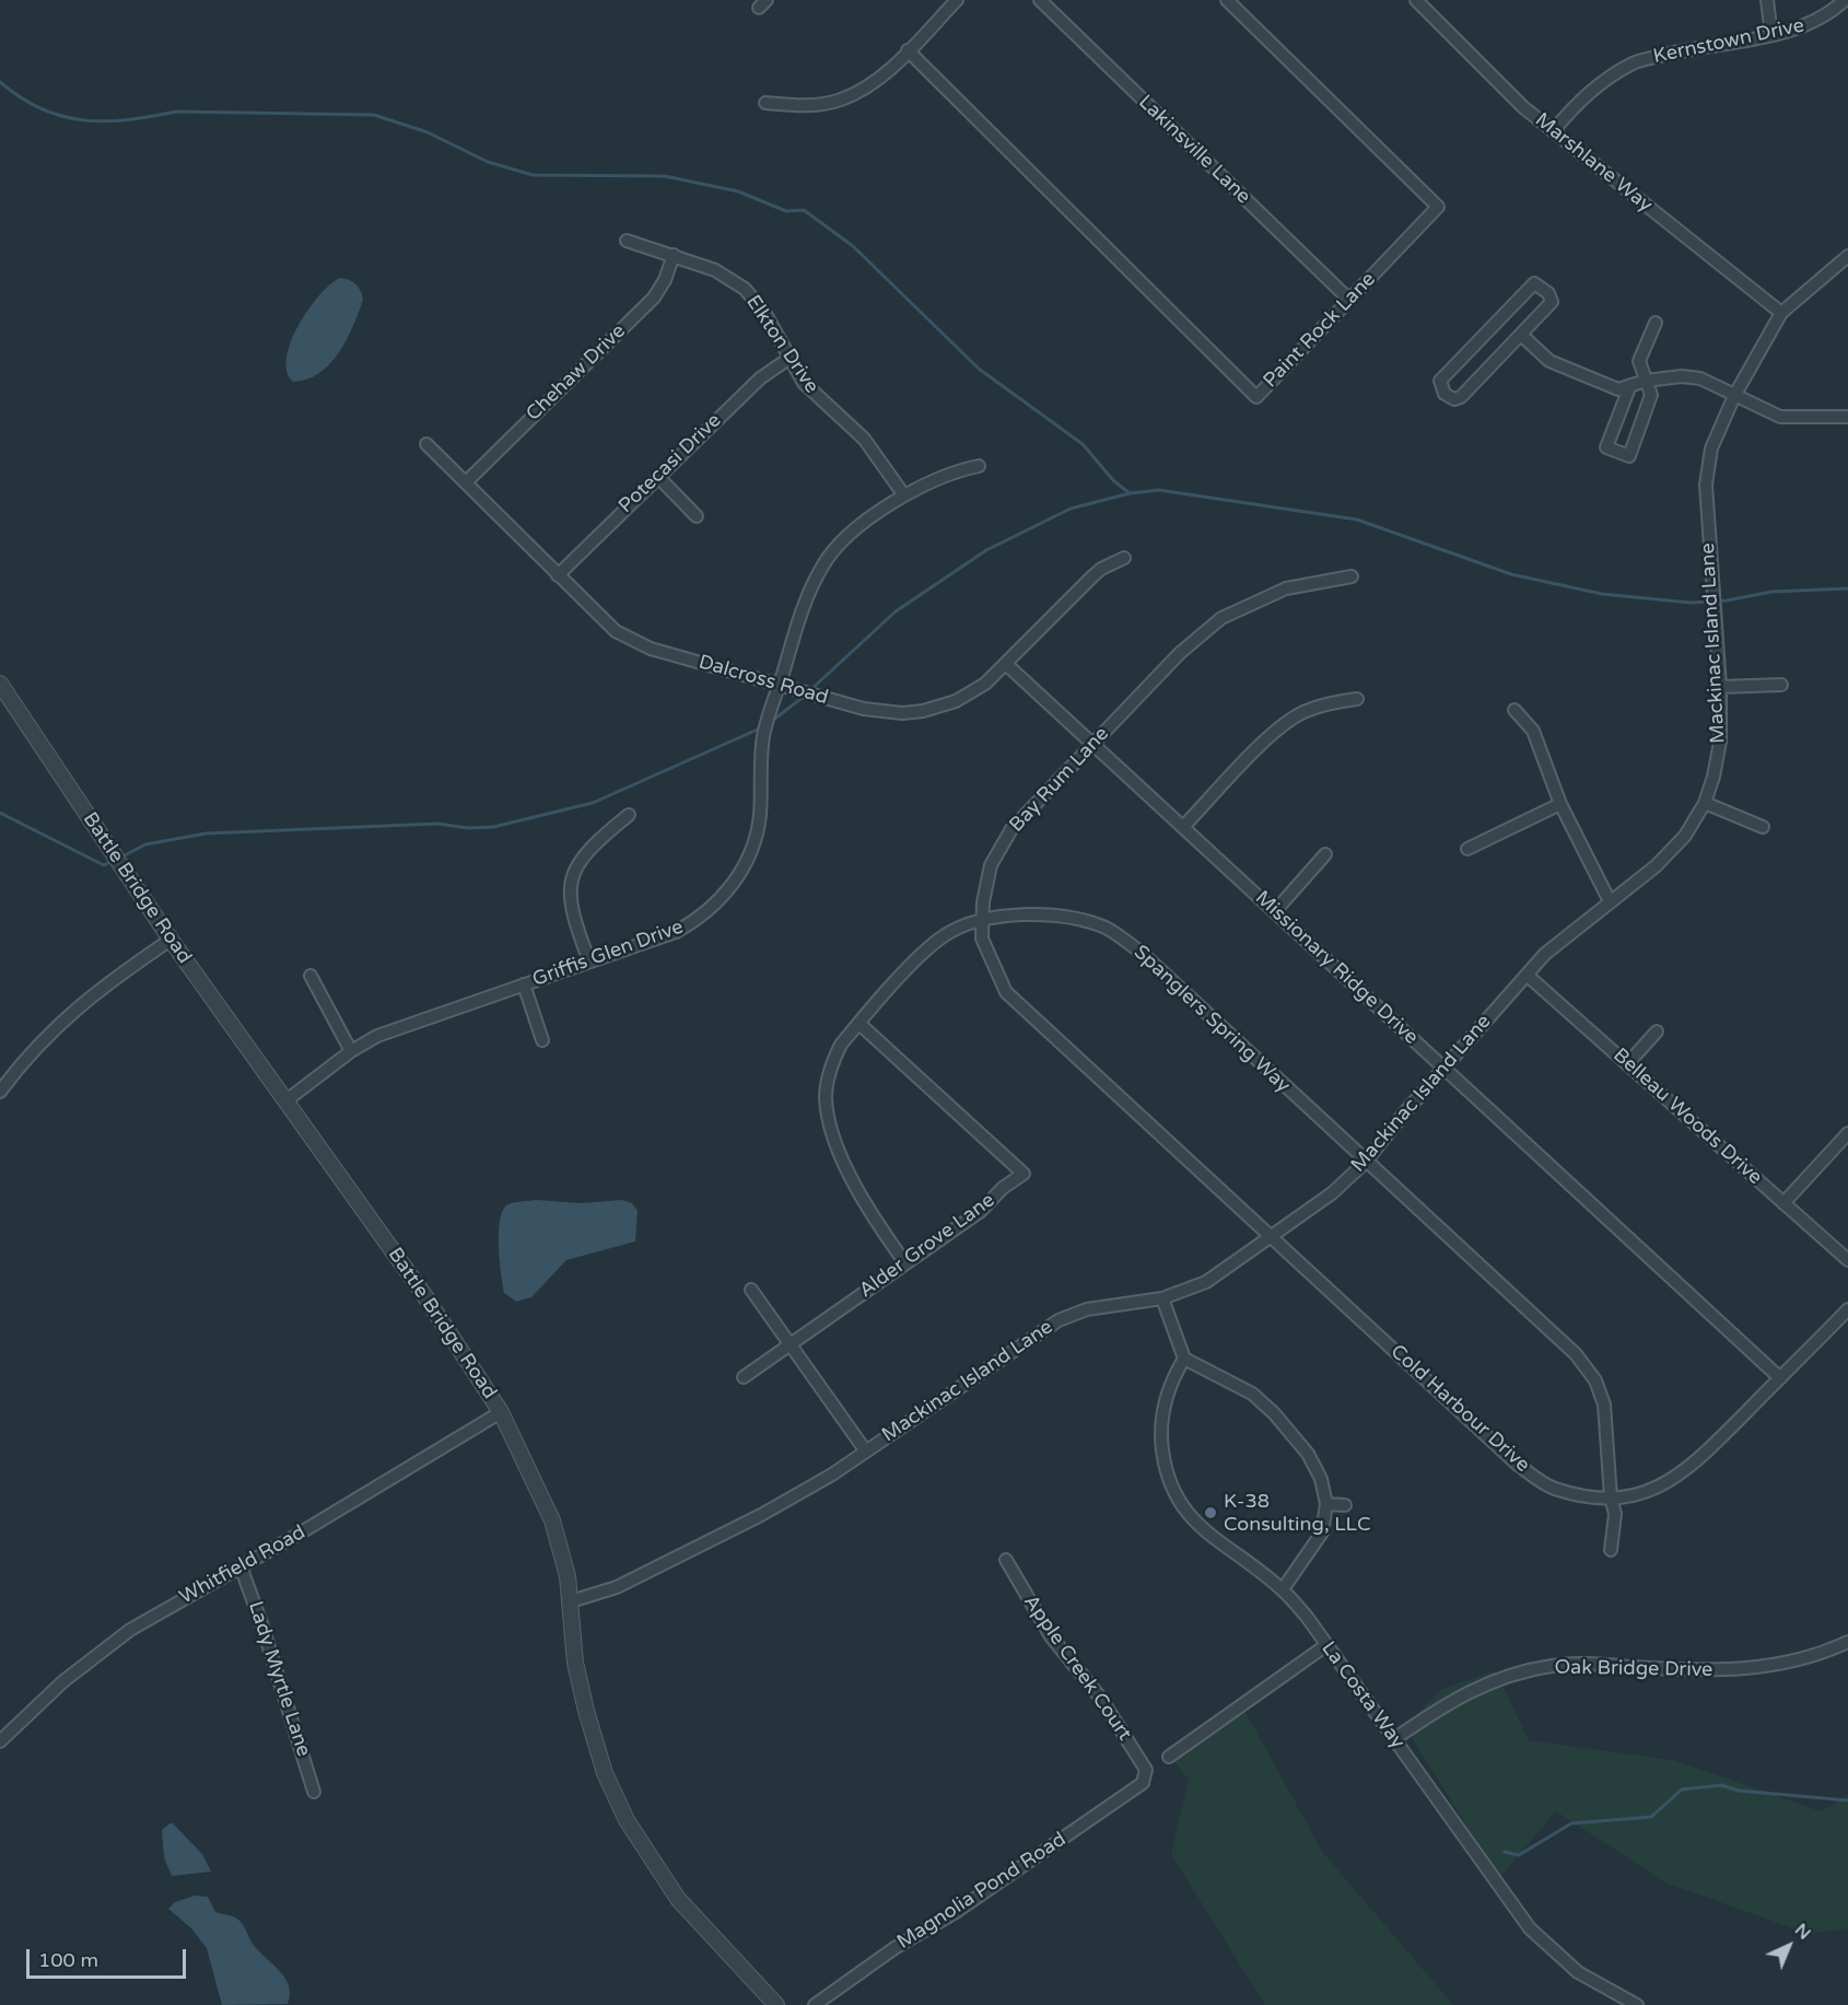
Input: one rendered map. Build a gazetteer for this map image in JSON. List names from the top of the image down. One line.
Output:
{"streets":{"street":["Kernstown Drive","Lakinsville Lane","Marshlane Way","Paint Rock Lane","Elkton Drive","Chehaw Drive","Potecasi Drive","Mackinac Island Lane","Dalcross Road","Bay Rum Lane","Battle Bridge Road","Griffis Glen Drive","Missionary Ridge Drive","Spanglers Spring Way","Belleau Woods Drive","Alder Grove Lane","Cold Harbour Drive","Whitfield Road","Apple Creek Court","Oak Bridge Drive","Lady Myrtle Lane","La Costa Way","Magnolia Pond Road"]},"crossings":[["Kernstown Drive","Marshlane Way"],["Lakinsville Lane","Paint Rock Lane"],["Marshlane Way","Mackinac Island Lane"],["Elkton Drive","Chehaw Drive"],["Elkton Drive","Potecasi Drive"],["Elkton Drive","Griffis Glen Drive"],["Chehaw Drive","Dalcross Road"],["Potecasi Drive","Dalcross Road"],["Mackinac Island Lane","Bay Rum Lane"],["Mackinac Island Lane","Battle Bridge Road"],["Mackinac Island Lane","Missionary Ridge Drive"],["Mackinac Island Lane","Spanglers Spring Way"],["Mackinac Island Lane","Belleau Woods Drive"],["Mackinac Island Lane","Cold Harbour Drive"],["Dalcross Road","Griffis Glen Drive"],["Dalcross Road","Missionary Ridge Drive"],["Bay Rum Lane","Missionary Ridge Drive"],["Bay Rum Lane","Spanglers Spring Way"],["Bay Rum Lane","Cold Harbour Drive"],["Battle Bridge Road","Griffis Glen Drive"],["Battle Bridge Road","Whitfield Road"],["Missionary Ridge Drive","Cold Harbour Drive"],["Spanglers Spring Way","Alder Grove Lane"],["Spanglers Spring Way","Cold Harbour Drive"],["Whitfield Road","Lady Myrtle Lane"],["Apple Creek Court","Magnolia Pond Road"],["Oak Bridge Drive","La Costa Way"]],"places":["K-38 Consulting, LLC"],"scale_bar":"100 m","north":"top right"}
